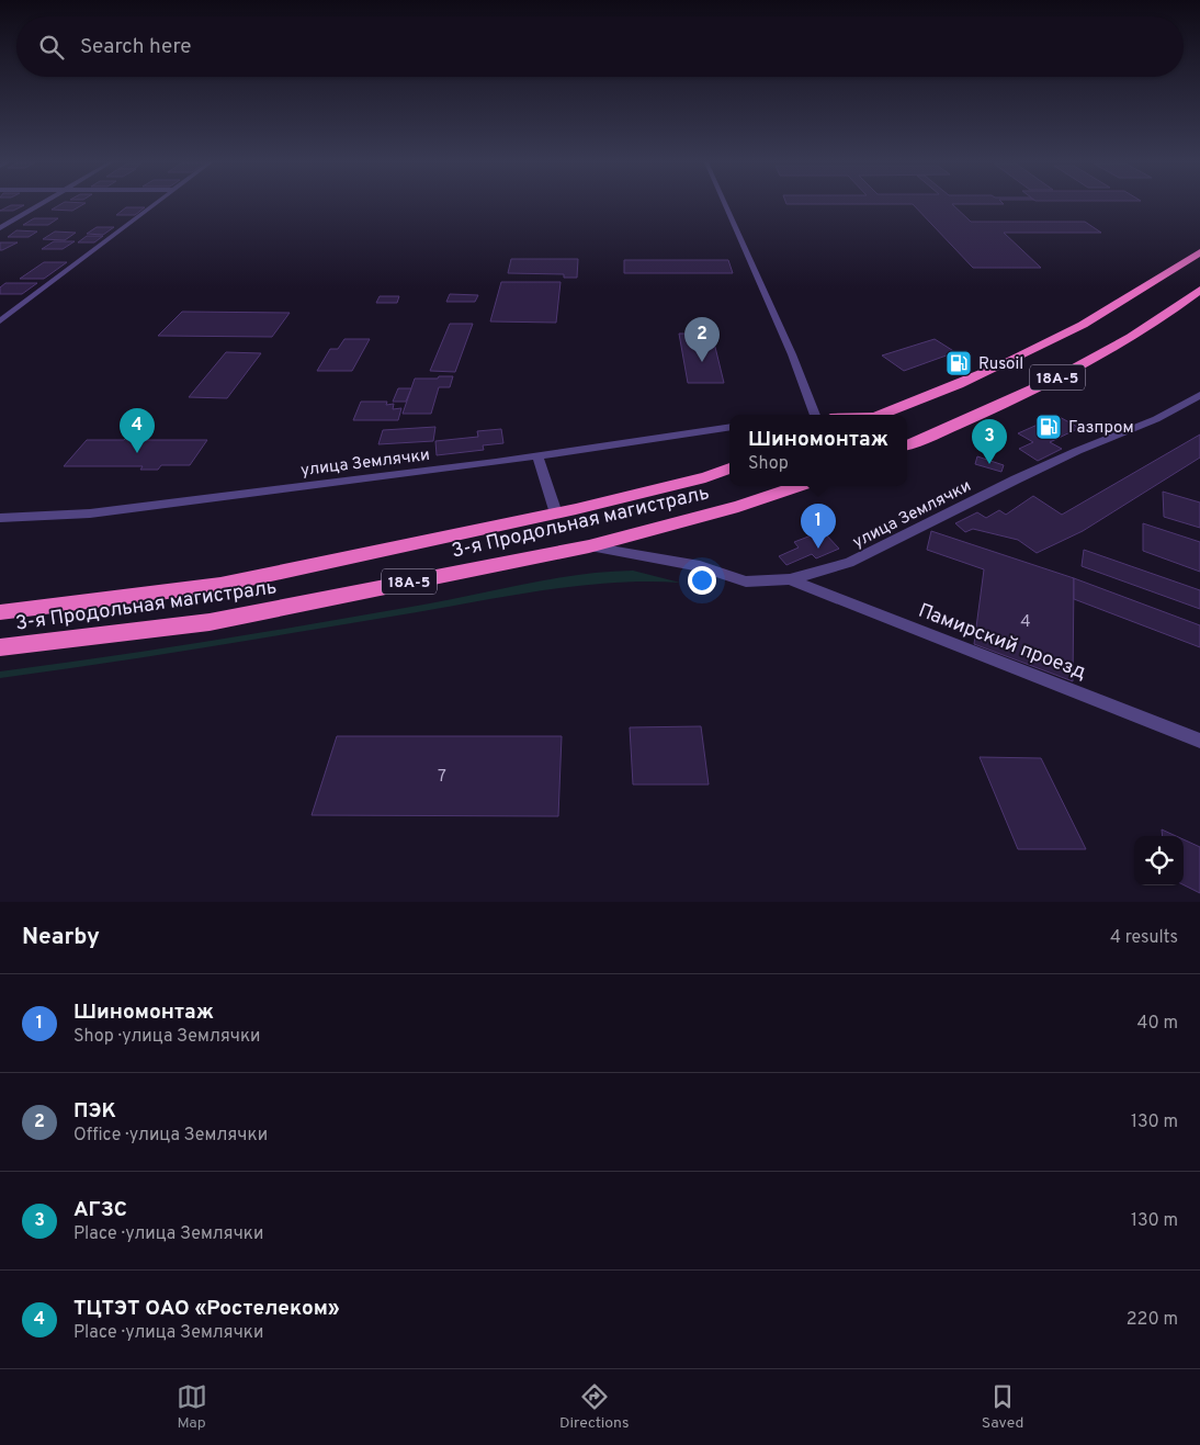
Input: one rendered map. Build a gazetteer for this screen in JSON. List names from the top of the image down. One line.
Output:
{"streets":{"highway":["18А-5","3-я Продольная магистраль"],"street":["улица Землячки","Памирский проезд"]},"crossings":[["улица Землячки","3-я Продольная магистраль"],["улица Землячки","Памирский проезд"]],"places":{"fuel station":["Rusoil","Газпром"]},"house_numbers":["4","7"],"page":{"search":"Search here","pins":["2","4","3","1"],"popup":["Шиномонтаж","Shop"],"heading":["Nearby","4 results"],"list":[{"mark":"1","name":"Шиномонтаж","note":"Shop · улица Землячки","value":"40 m"},{"mark":"2","name":"ПЭК","note":"Office · улица Землячки","value":"130 m"},{"mark":"3","name":"АГЗС","note":"Place · улица Землячки","value":"130 m"},{"mark":"4","name":"ТЦТЭТ ОАО «Ростелеком»","note":"Place · улица Землячки","value":"220 m"}],"nav":["Map","Directions","Saved"]}}
